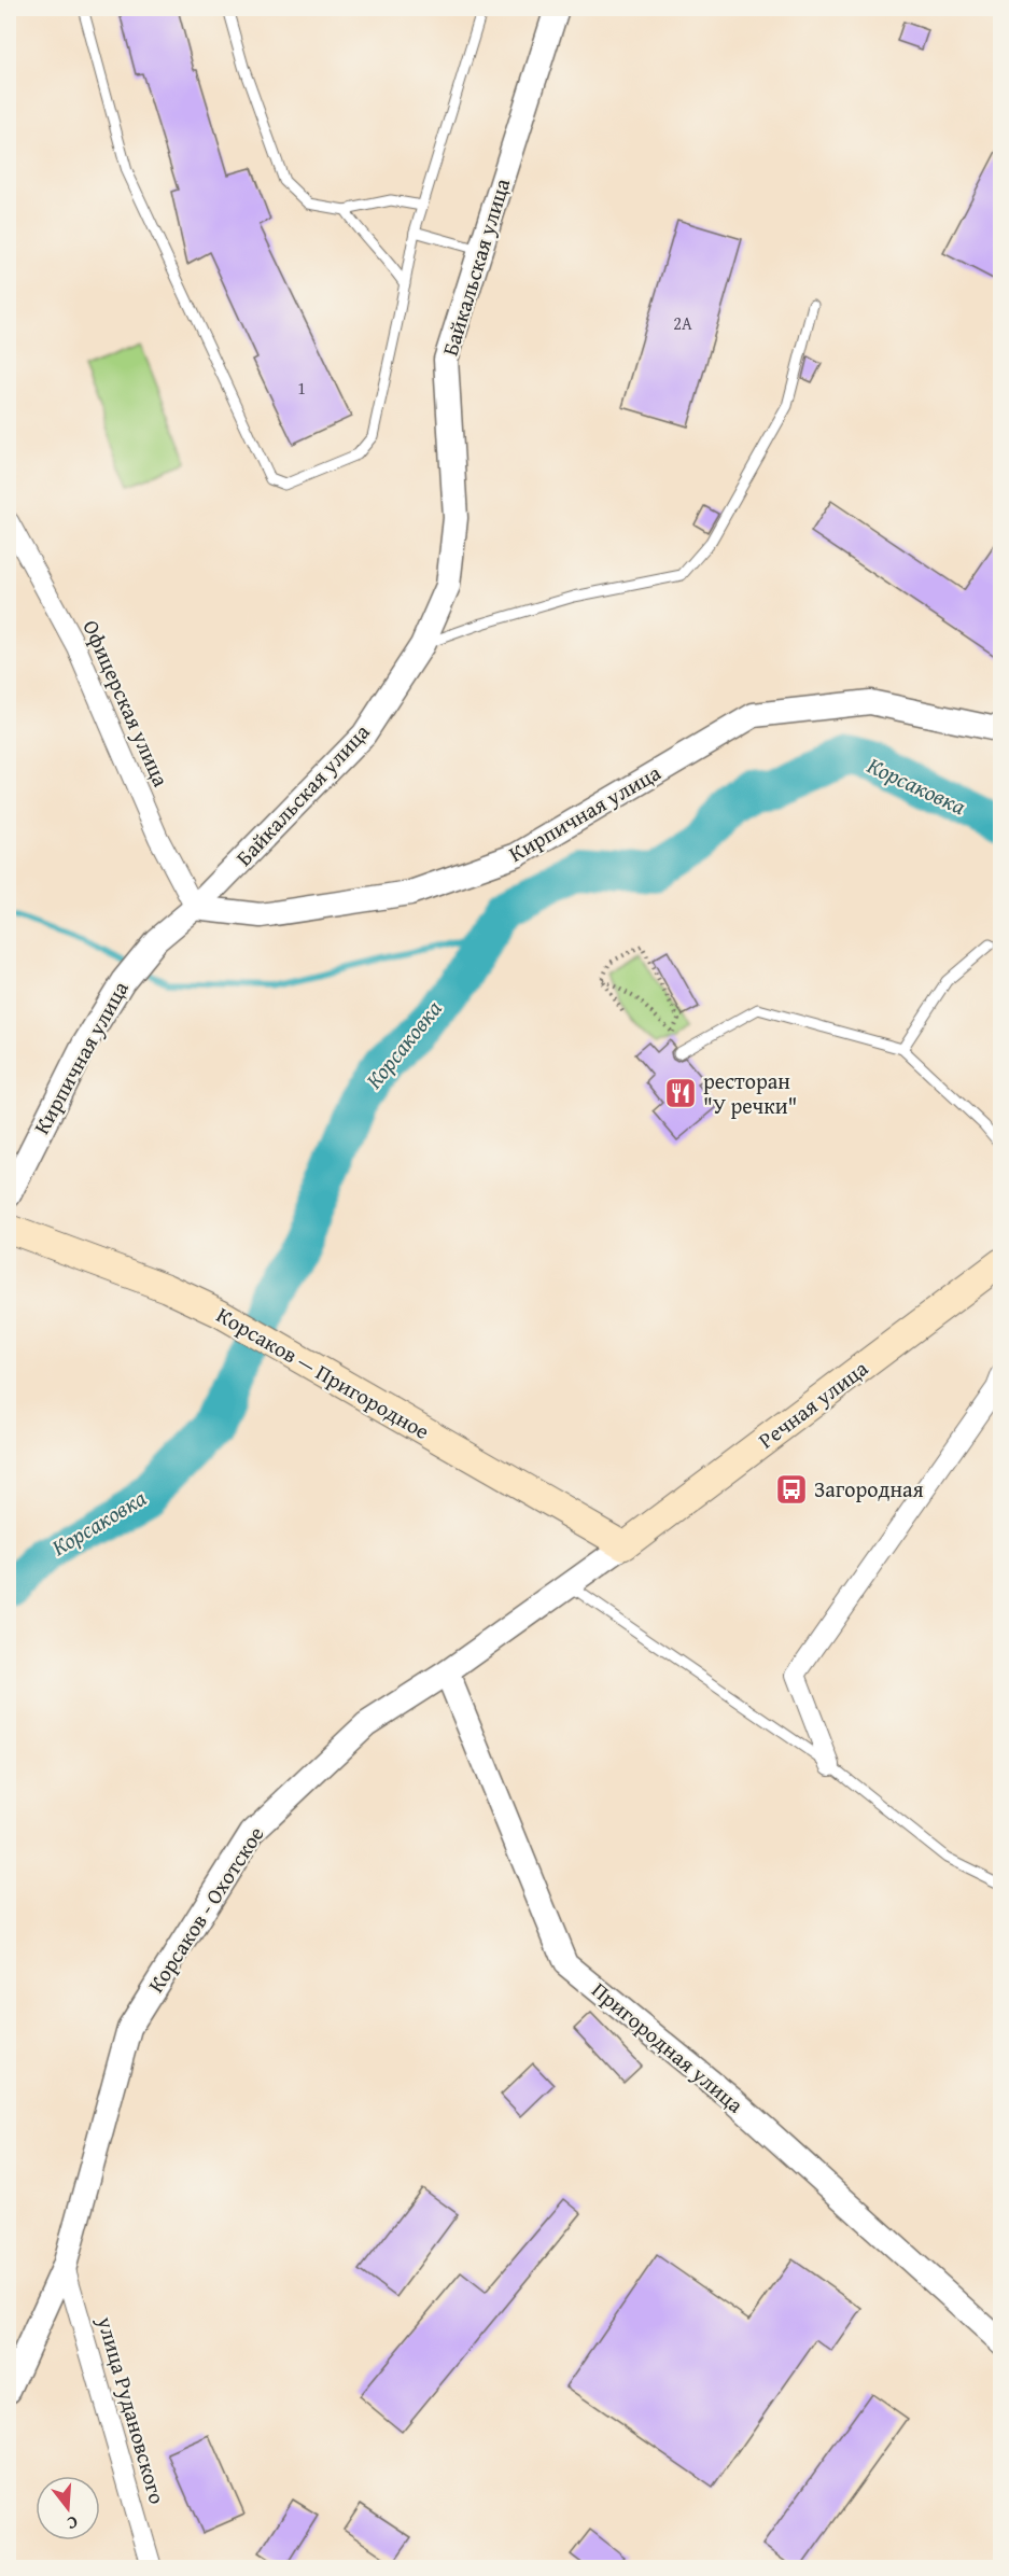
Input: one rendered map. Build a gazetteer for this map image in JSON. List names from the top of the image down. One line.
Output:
{"streets":{"main road":["Корсаков — Пригородное","Речная улица"],"street":["Байкальская улица","Офицерская улица","Кирпичная улица","Корсаков - Охотское","Пригородная улица","улица Рудановского"]},"crossings":[["Байкальская улица","Офицерская улица"],["Байкальская улица","Кирпичная улица"],["Офицерская улица","Кирпичная улица"],["Корсаков — Пригородное","Речная улица"],["Корсаков — Пригородное","Корсаков - Охотское"],["Речная улица","Корсаков - Охотское"],["Корсаков - Охотское","Пригородная улица"],["Корсаков - Охотское","улица Рудановского"]],"water":["Корсаковка"],"places":{"restaurant":["ресторан \"У речки\""],"bus stop":["Загородная"]},"house_numbers":["2А","1"],"north":"bottom"}
